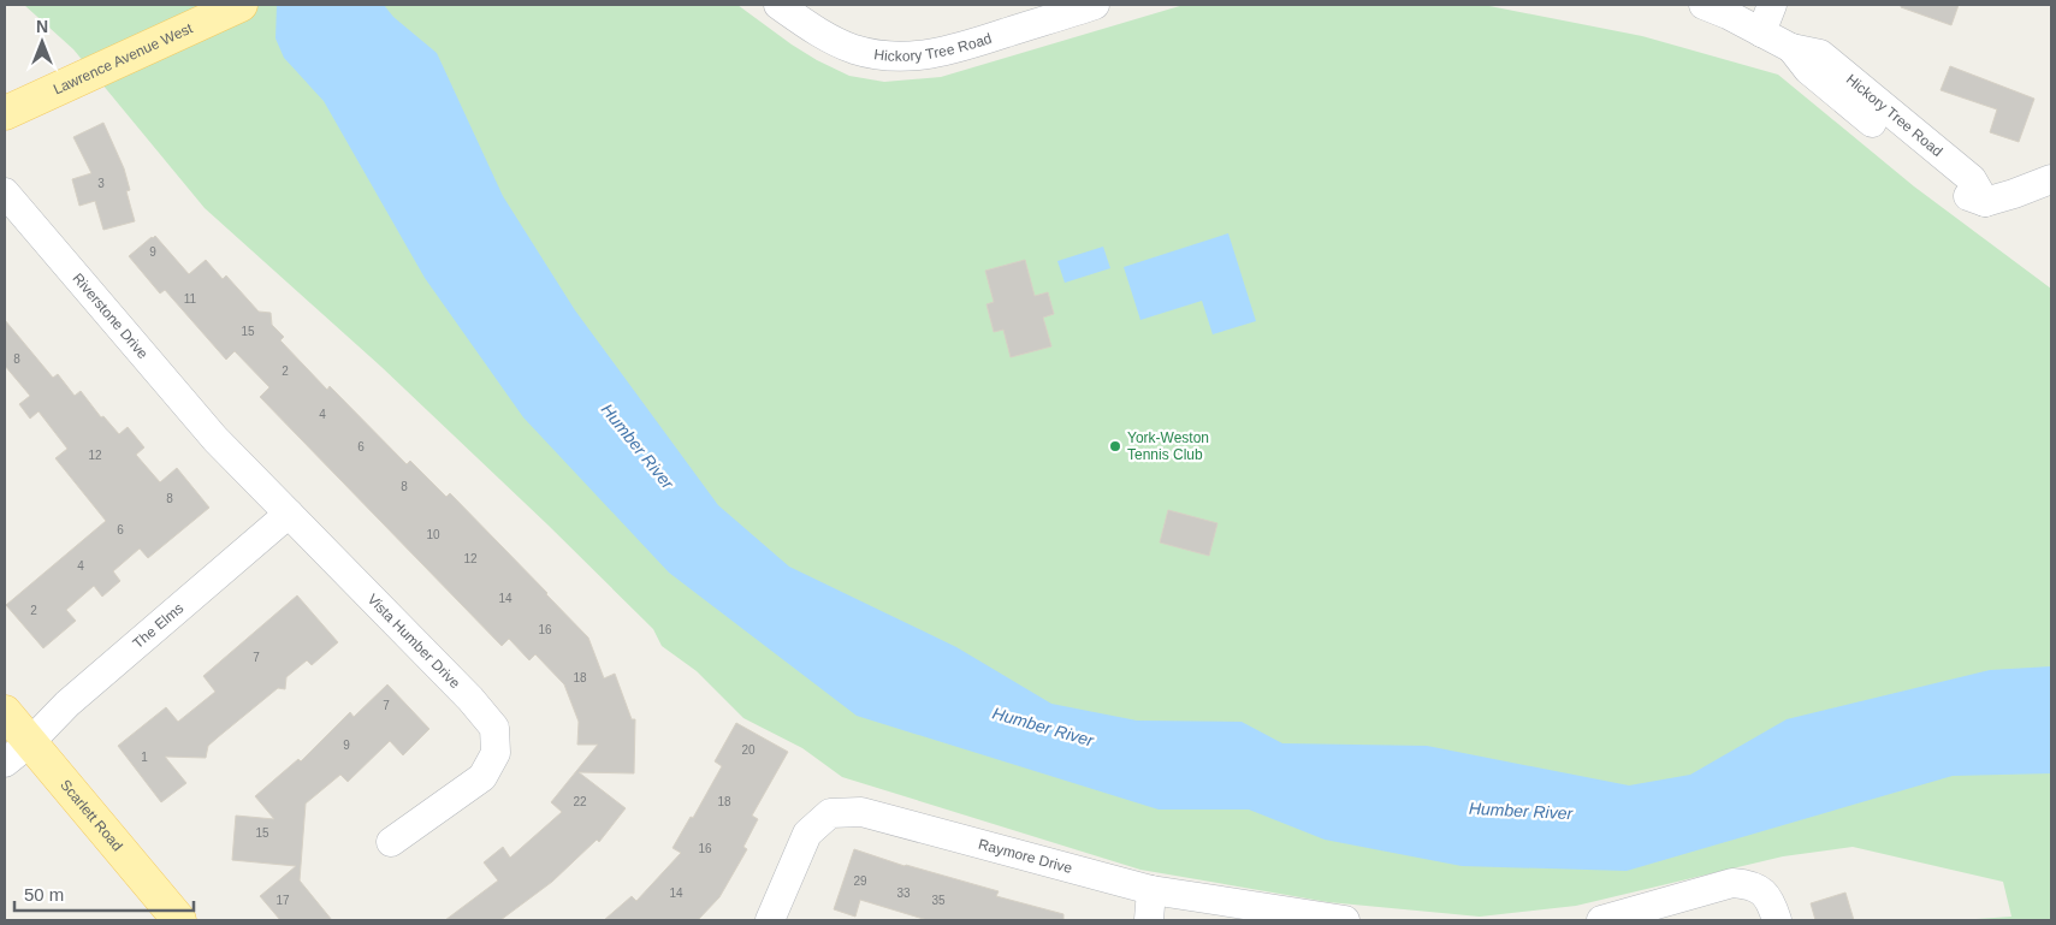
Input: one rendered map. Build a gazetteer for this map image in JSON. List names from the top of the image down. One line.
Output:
{"streets":{"main road":["Lawrence Avenue West","Scarlett Road"],"street":["Hickory Tree Road","Riverstone Drive","The Elms","Vista Humber Drive","Raymore Drive"]},"crossings":[["Riverstone Drive","Vista Humber Drive"],["The Elms","Vista Humber Drive"],["The Elms","Scarlett Road"]],"water":["Humber River"],"places":["York-Weston Tennis Club"],"house_numbers":["3","9","11","15","8","2","4","6","12","8","8","6","10","12","4","14","2","16","7","18","7","9","20","1","22","18","15","16","29","14","33","17","35"],"scale_bar":"50 m","north":"top"}
